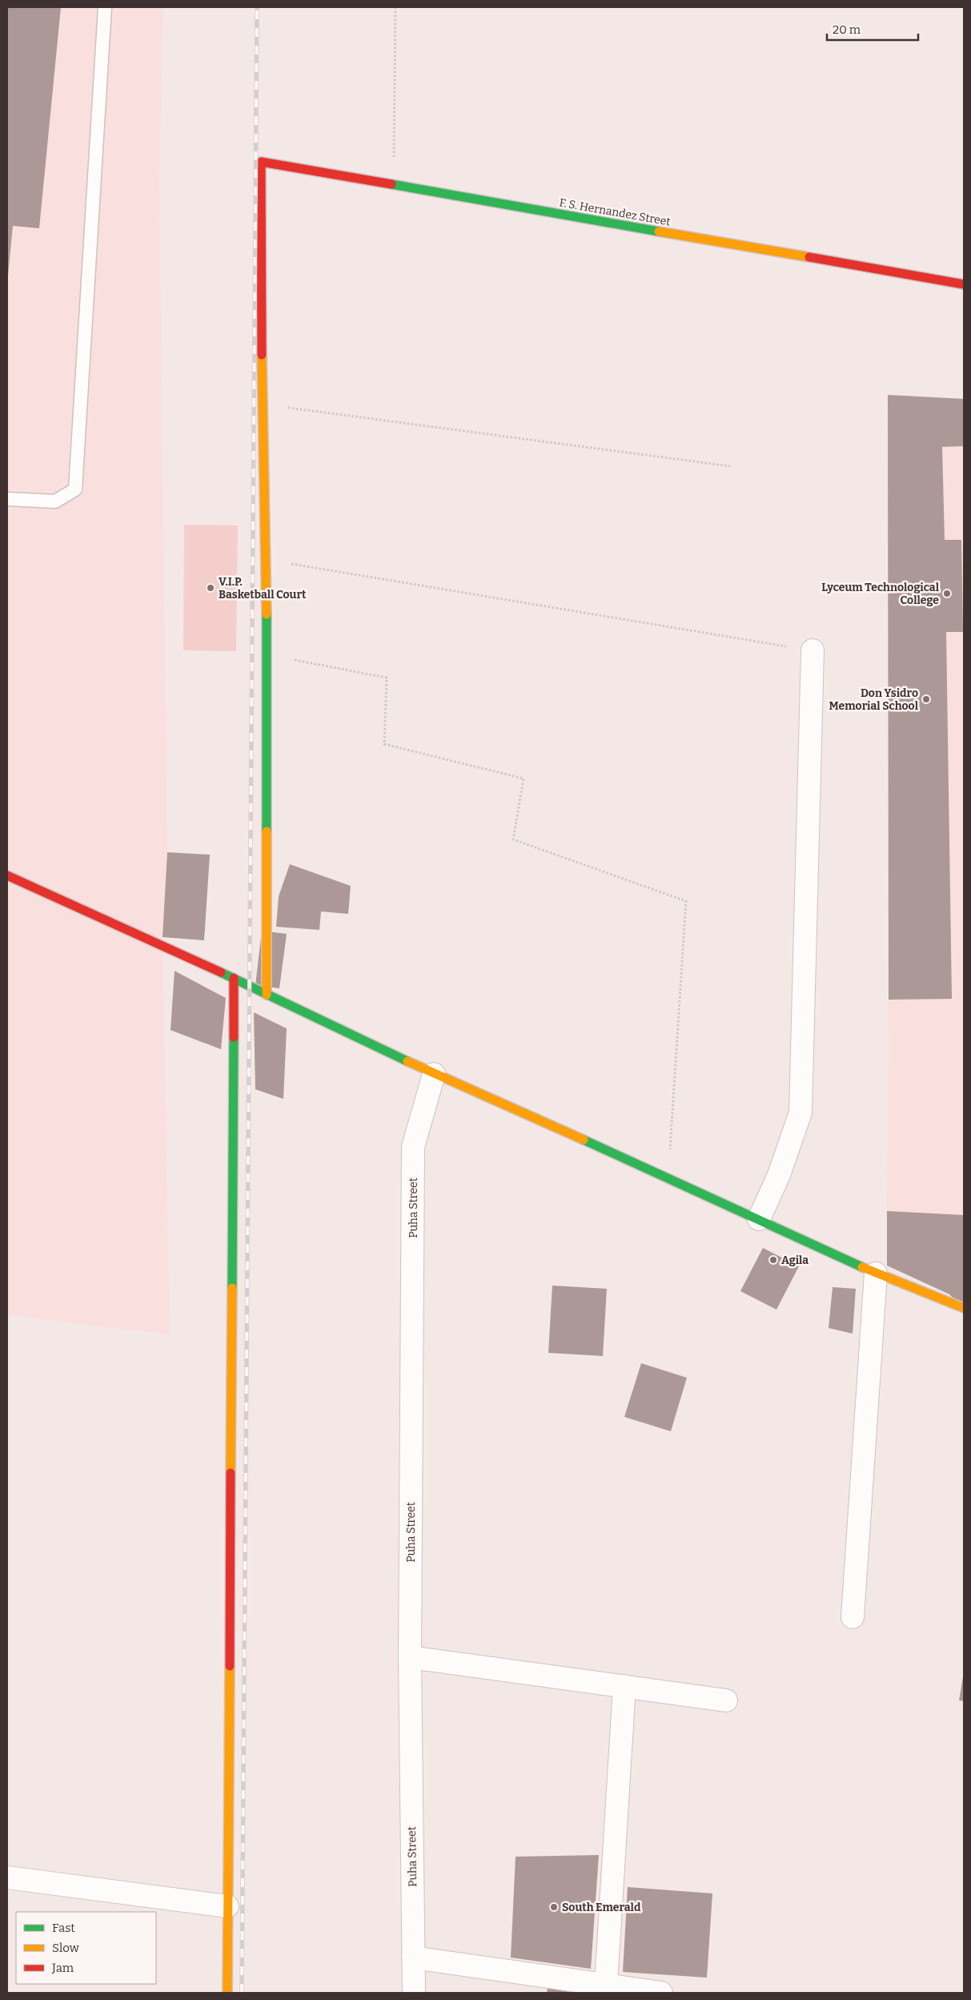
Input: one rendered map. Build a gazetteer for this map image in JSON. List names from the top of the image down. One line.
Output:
{"streets":{"street":["F. S. Hernandez Street","Puha Street"]},"places":["V.I.P. Basketball Court","Lyceum Technological College","Don Ysidro Memorial School","Agila","South Emerald"],"legend":["Fast","Slow","Jam"],"scale_bar":"20 m"}
